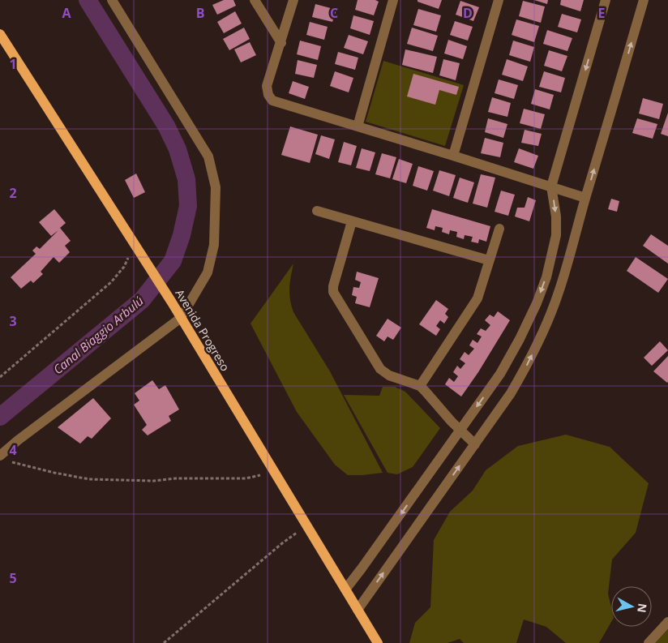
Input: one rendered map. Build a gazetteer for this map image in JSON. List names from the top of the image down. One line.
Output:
{"streets":{"main road":["Avenida Progreso"]},"water":["Canal Biaggio Arbulú"],"north":"right","grid":{"columns":["A","B","C","D","E"],"rows":["1","2","3","4","5"]}}
